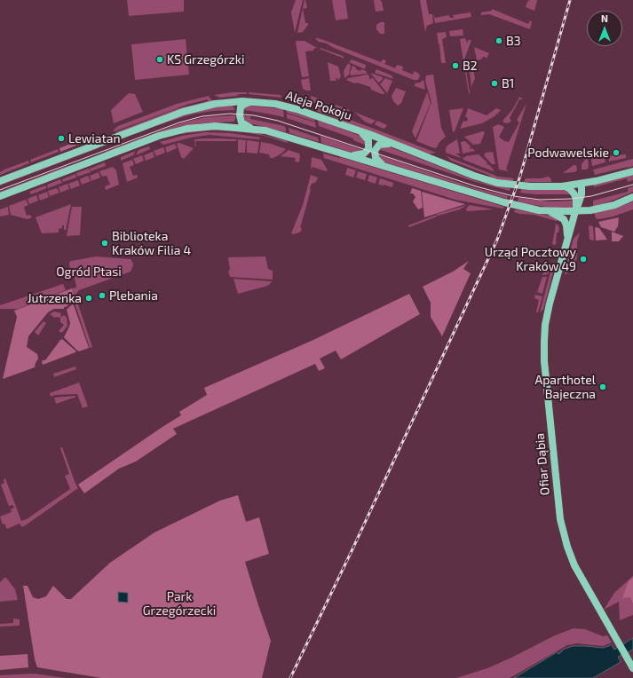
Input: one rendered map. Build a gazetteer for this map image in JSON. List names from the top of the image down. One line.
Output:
{"streets":{"main road":["Aleja Pokoju","Ofiar Dąbia"]},"crossings":[["Aleja Pokoju","Ofiar Dąbia"]],"parks":["Ogród Ptasi","Park Grzegórzecki"],"places":["B3","KS Grzegórzki","B2","B1","Lewiatan","Podwawelskie","Biblioteka Kraków Filia 4","Urząd Pocztowy Kraków 49","Plebania","Jutrzenka","Aparthotel Bajeczna"],"north":"top"}
